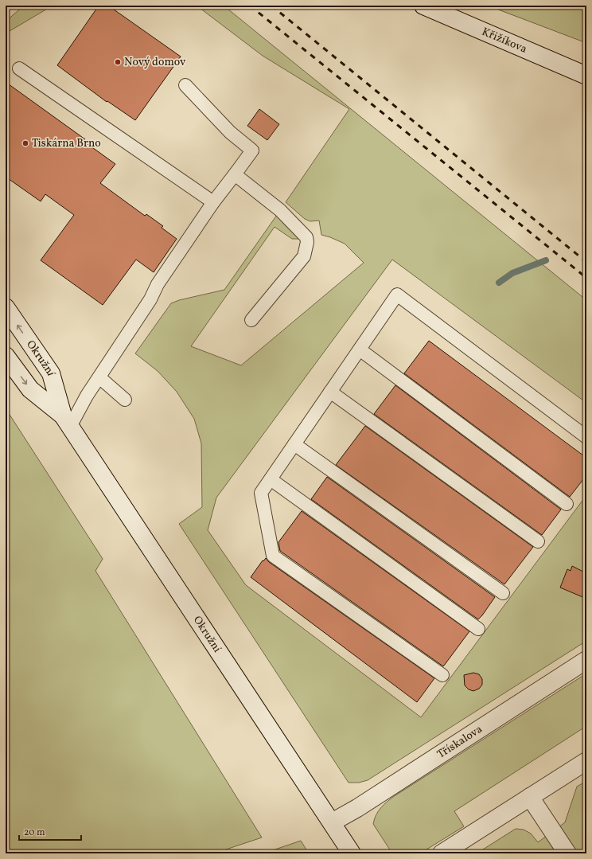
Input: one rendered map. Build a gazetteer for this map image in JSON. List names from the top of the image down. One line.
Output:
{"streets":{"street":["Křižíkova","Okružní","Třískalova"]},"crossings":[["Okružní","Třískalova"]],"places":["Nový domov","Tiskárna Brno"],"scale_bar":"20 m"}
